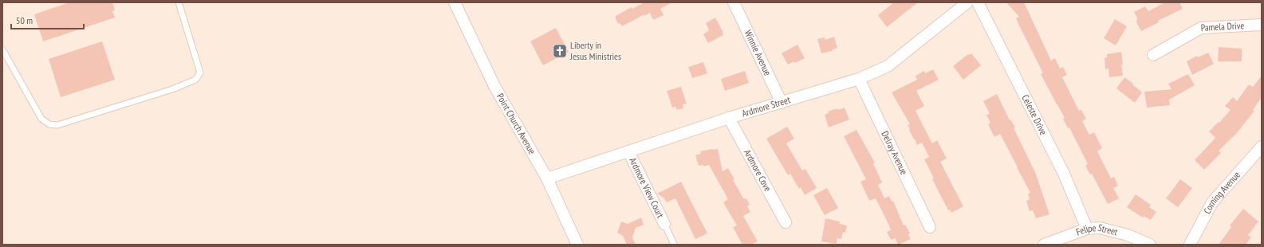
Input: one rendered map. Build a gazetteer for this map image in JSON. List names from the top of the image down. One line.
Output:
{"streets":{"street":["Pamela Drive","Winnie Avenue","Ardmore Street","Celeste Drive","Point Church Avenue","Delray Avenue","Ardmore Cove","Ardmore View Court","Corning Avenue","Felipe Street"]},"crossings":[["Winnie Avenue","Ardmore Street"],["Ardmore Street","Point Church Avenue"],["Ardmore Street","Delray Avenue"],["Ardmore Street","Ardmore Cove"],["Ardmore Street","Ardmore View Court"],["Celeste Drive","Felipe Street"]],"places":{"church":["Liberty in Jesus Ministries"]},"scale_bar":"50 m"}
